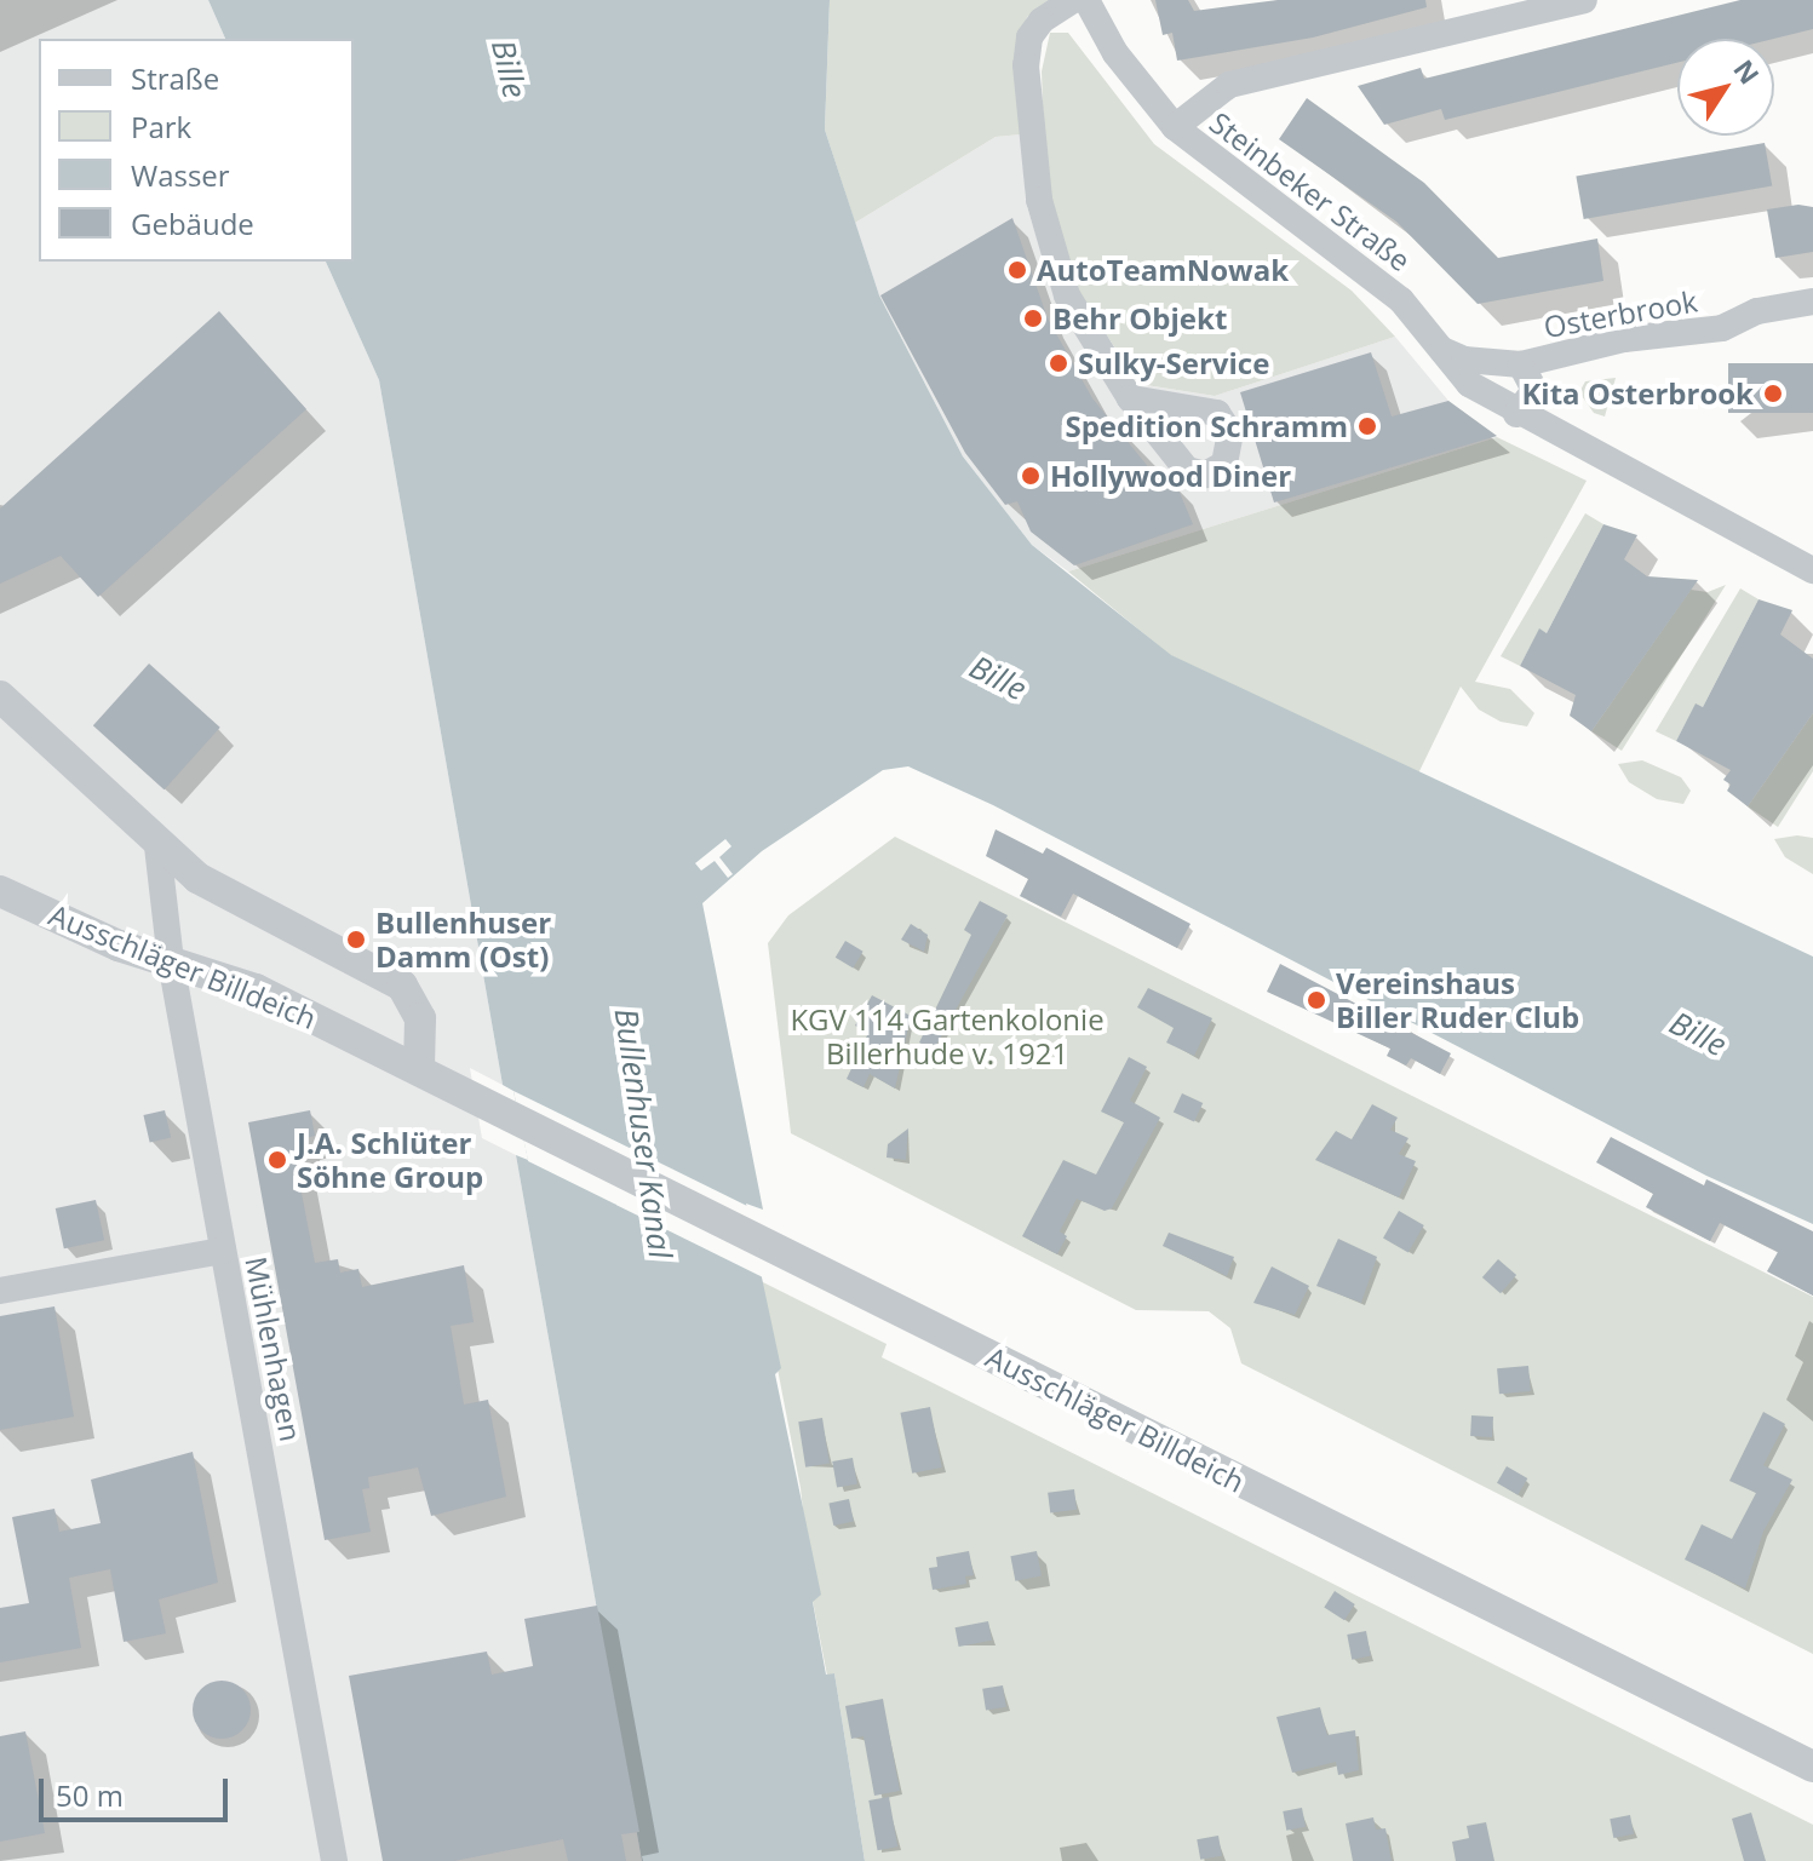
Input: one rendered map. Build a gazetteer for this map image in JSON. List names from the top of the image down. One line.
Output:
{"streets":{"street":["Steinbeker Straße","Osterbrook","Ausschläger Billdeich","Mühlenhagen"]},"crossings":[["Steinbeker Straße","Osterbrook"],["Ausschläger Billdeich","Mühlenhagen"]],"water":["Bille","Bullenhuser Kanal"],"parks":["KGV 114 Gartenkolonie Billerhude v. 1921"],"places":["AutoTeamNowak","Behr Objekt","Sulky-Service","Kita Osterbrook","Spedition Schramm","Hollywood Diner","Bullenhuser Damm (Ost)","Vereinshaus Biller Ruder Club","J.A. Schlüter Söhne Group"],"legend":["Straße","Park","Wasser","Gebäude"],"scale_bar":"50 m","north":"top right"}
